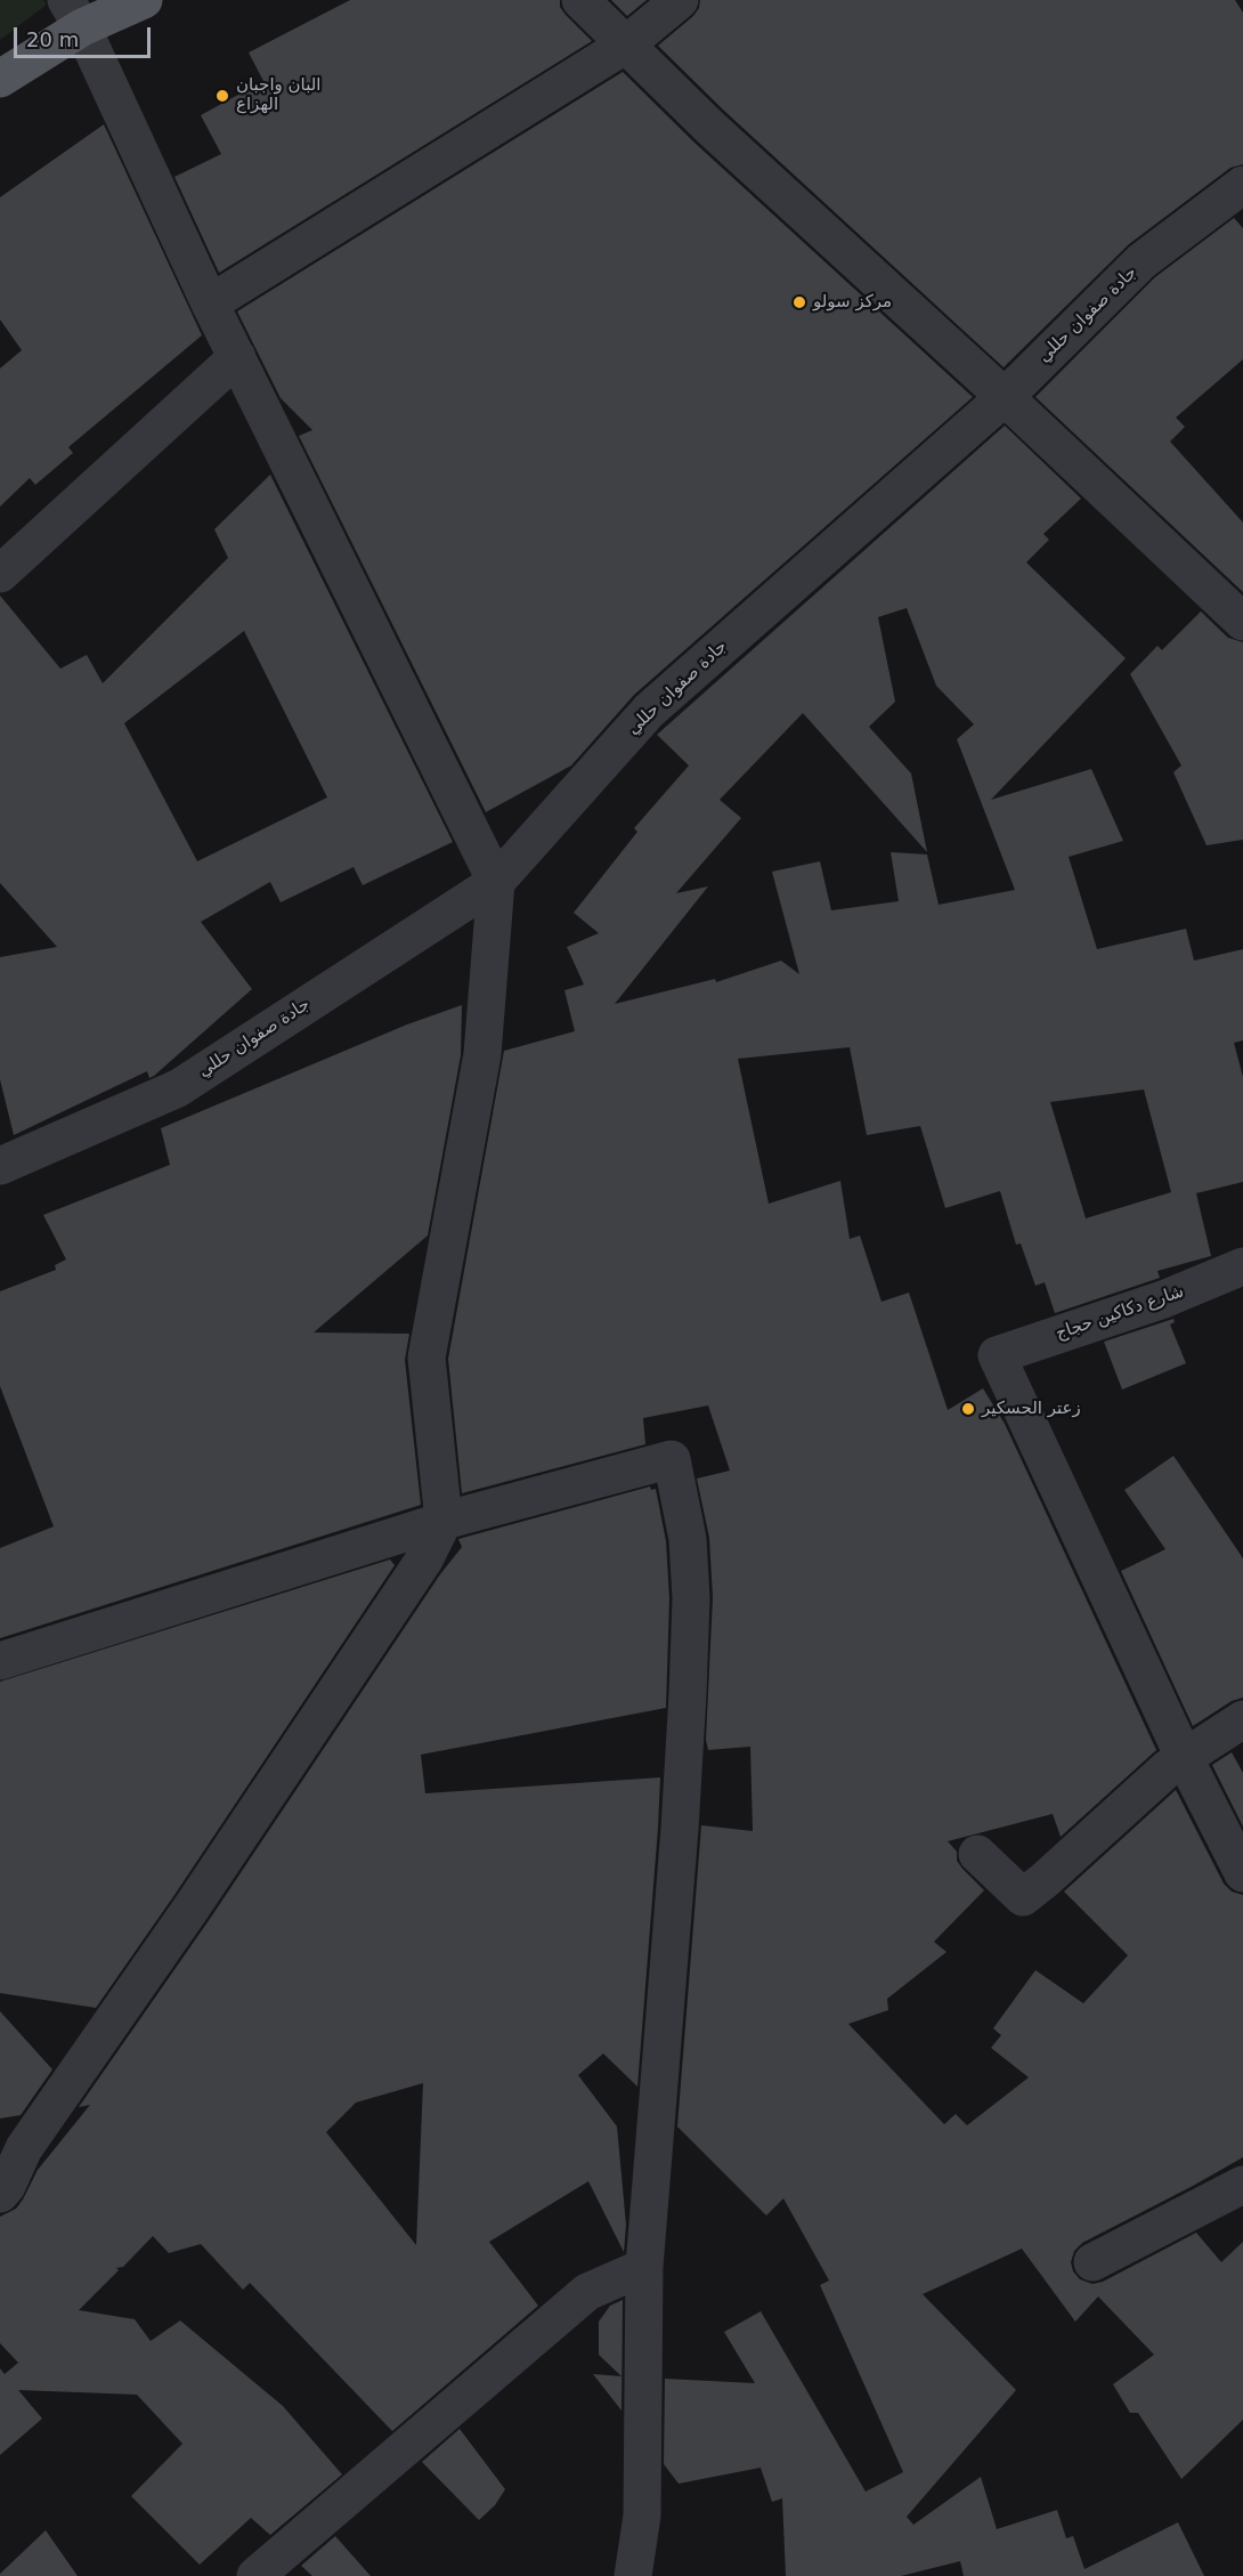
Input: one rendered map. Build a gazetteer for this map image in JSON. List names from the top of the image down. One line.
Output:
{"streets":{"street":["جادة صفوان حللي","شارع دكاكين حجاج"]},"places":["البان واجبان الهزاع","مركز سولو","زعتر الحسكير"],"scale_bar":"20 m"}
